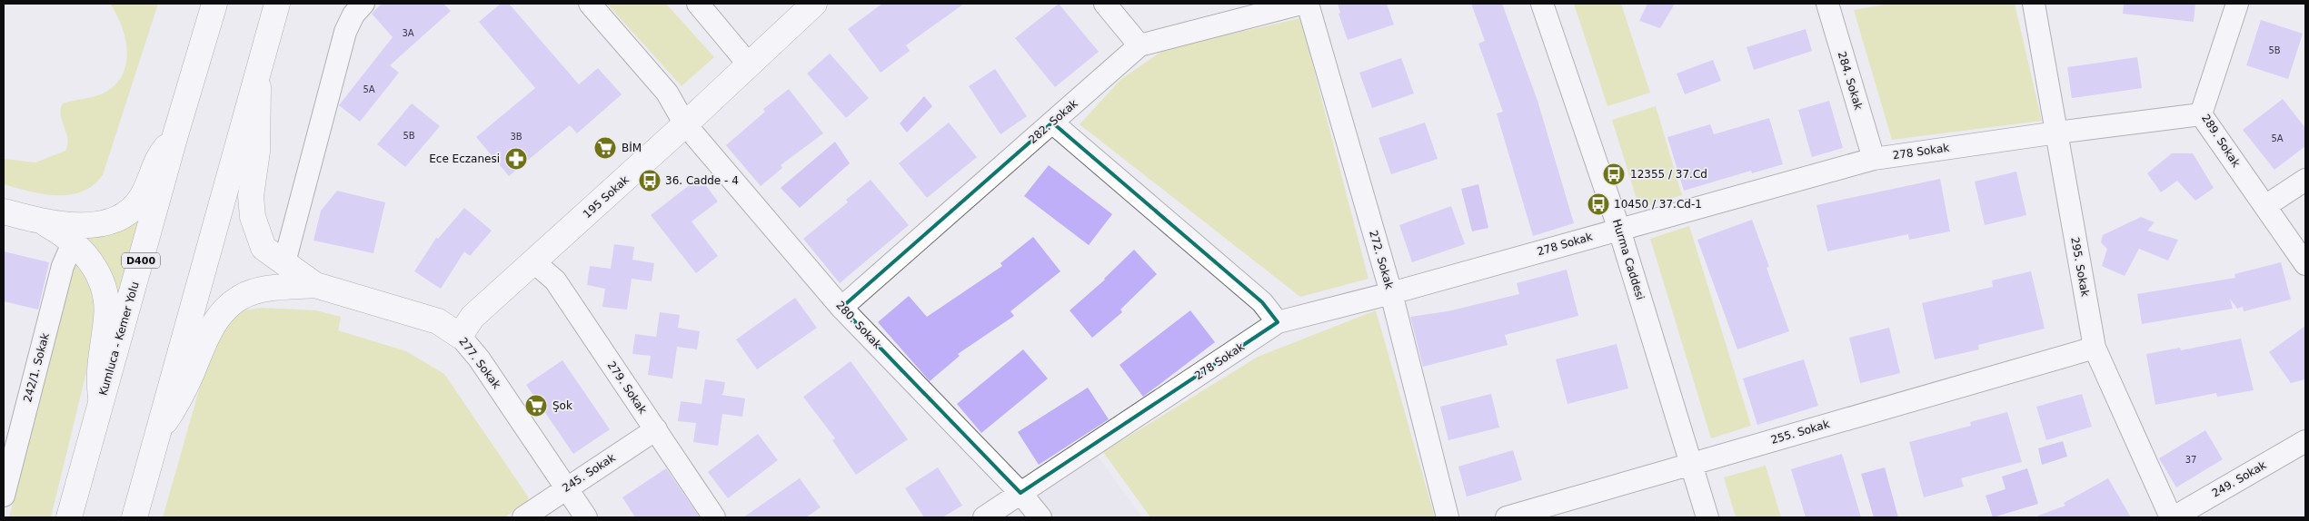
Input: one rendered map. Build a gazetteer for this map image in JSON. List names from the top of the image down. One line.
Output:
{"streets":{"main road":["195 Sokak","D400","Kumluca - Kemer Yolu","277. Sokak"],"street":["284. Sokak","282. Sokak","289. Sokak","278 Sokak","272. Sokak","Hurma Caddesi","295. Sokak","280. Sokak","242/1. Sokak","279. Sokak","255. Sokak","245. Sokak","249. Sokak"]},"crossings":[["284. Sokak","278 Sokak"],["282. Sokak","280. Sokak"],["289. Sokak","278 Sokak"],["278 Sokak","272. Sokak"],["278 Sokak","Hurma Caddesi"],["278 Sokak","295. Sokak"],["278 Sokak","280. Sokak"],["195 Sokak","280. Sokak"],["195 Sokak","277. Sokak"],["195 Sokak","279. Sokak"],["Hurma Caddesi","255. Sokak"],["295. Sokak","255. Sokak"],["295. Sokak","249. Sokak"],["277. Sokak","245. Sokak"],["279. Sokak","245. Sokak"]],"places":{"supermarket":["BİM","Şok"],"pharmacy":["Ece Eczanesi"],"bus stop":["12355 / 37.Cd","36. Cadde - 4","10450 / 37.Cd-1"]},"house_numbers":["3A","5B","5A","5B","3B","5A","37"]}
